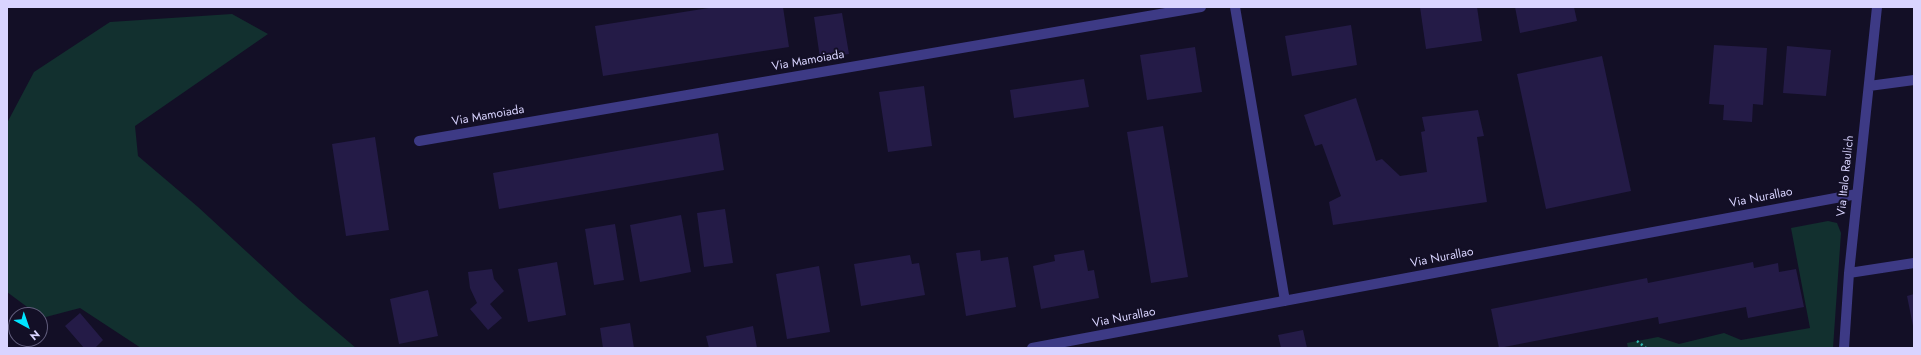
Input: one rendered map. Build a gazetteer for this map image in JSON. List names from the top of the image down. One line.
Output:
{"streets":{"street":["Via Mamoiada","Via Italo Raulich","Via Nurallao"]},"crossings":[["Via Italo Raulich","Via Nurallao"]],"north":"bottom right"}
